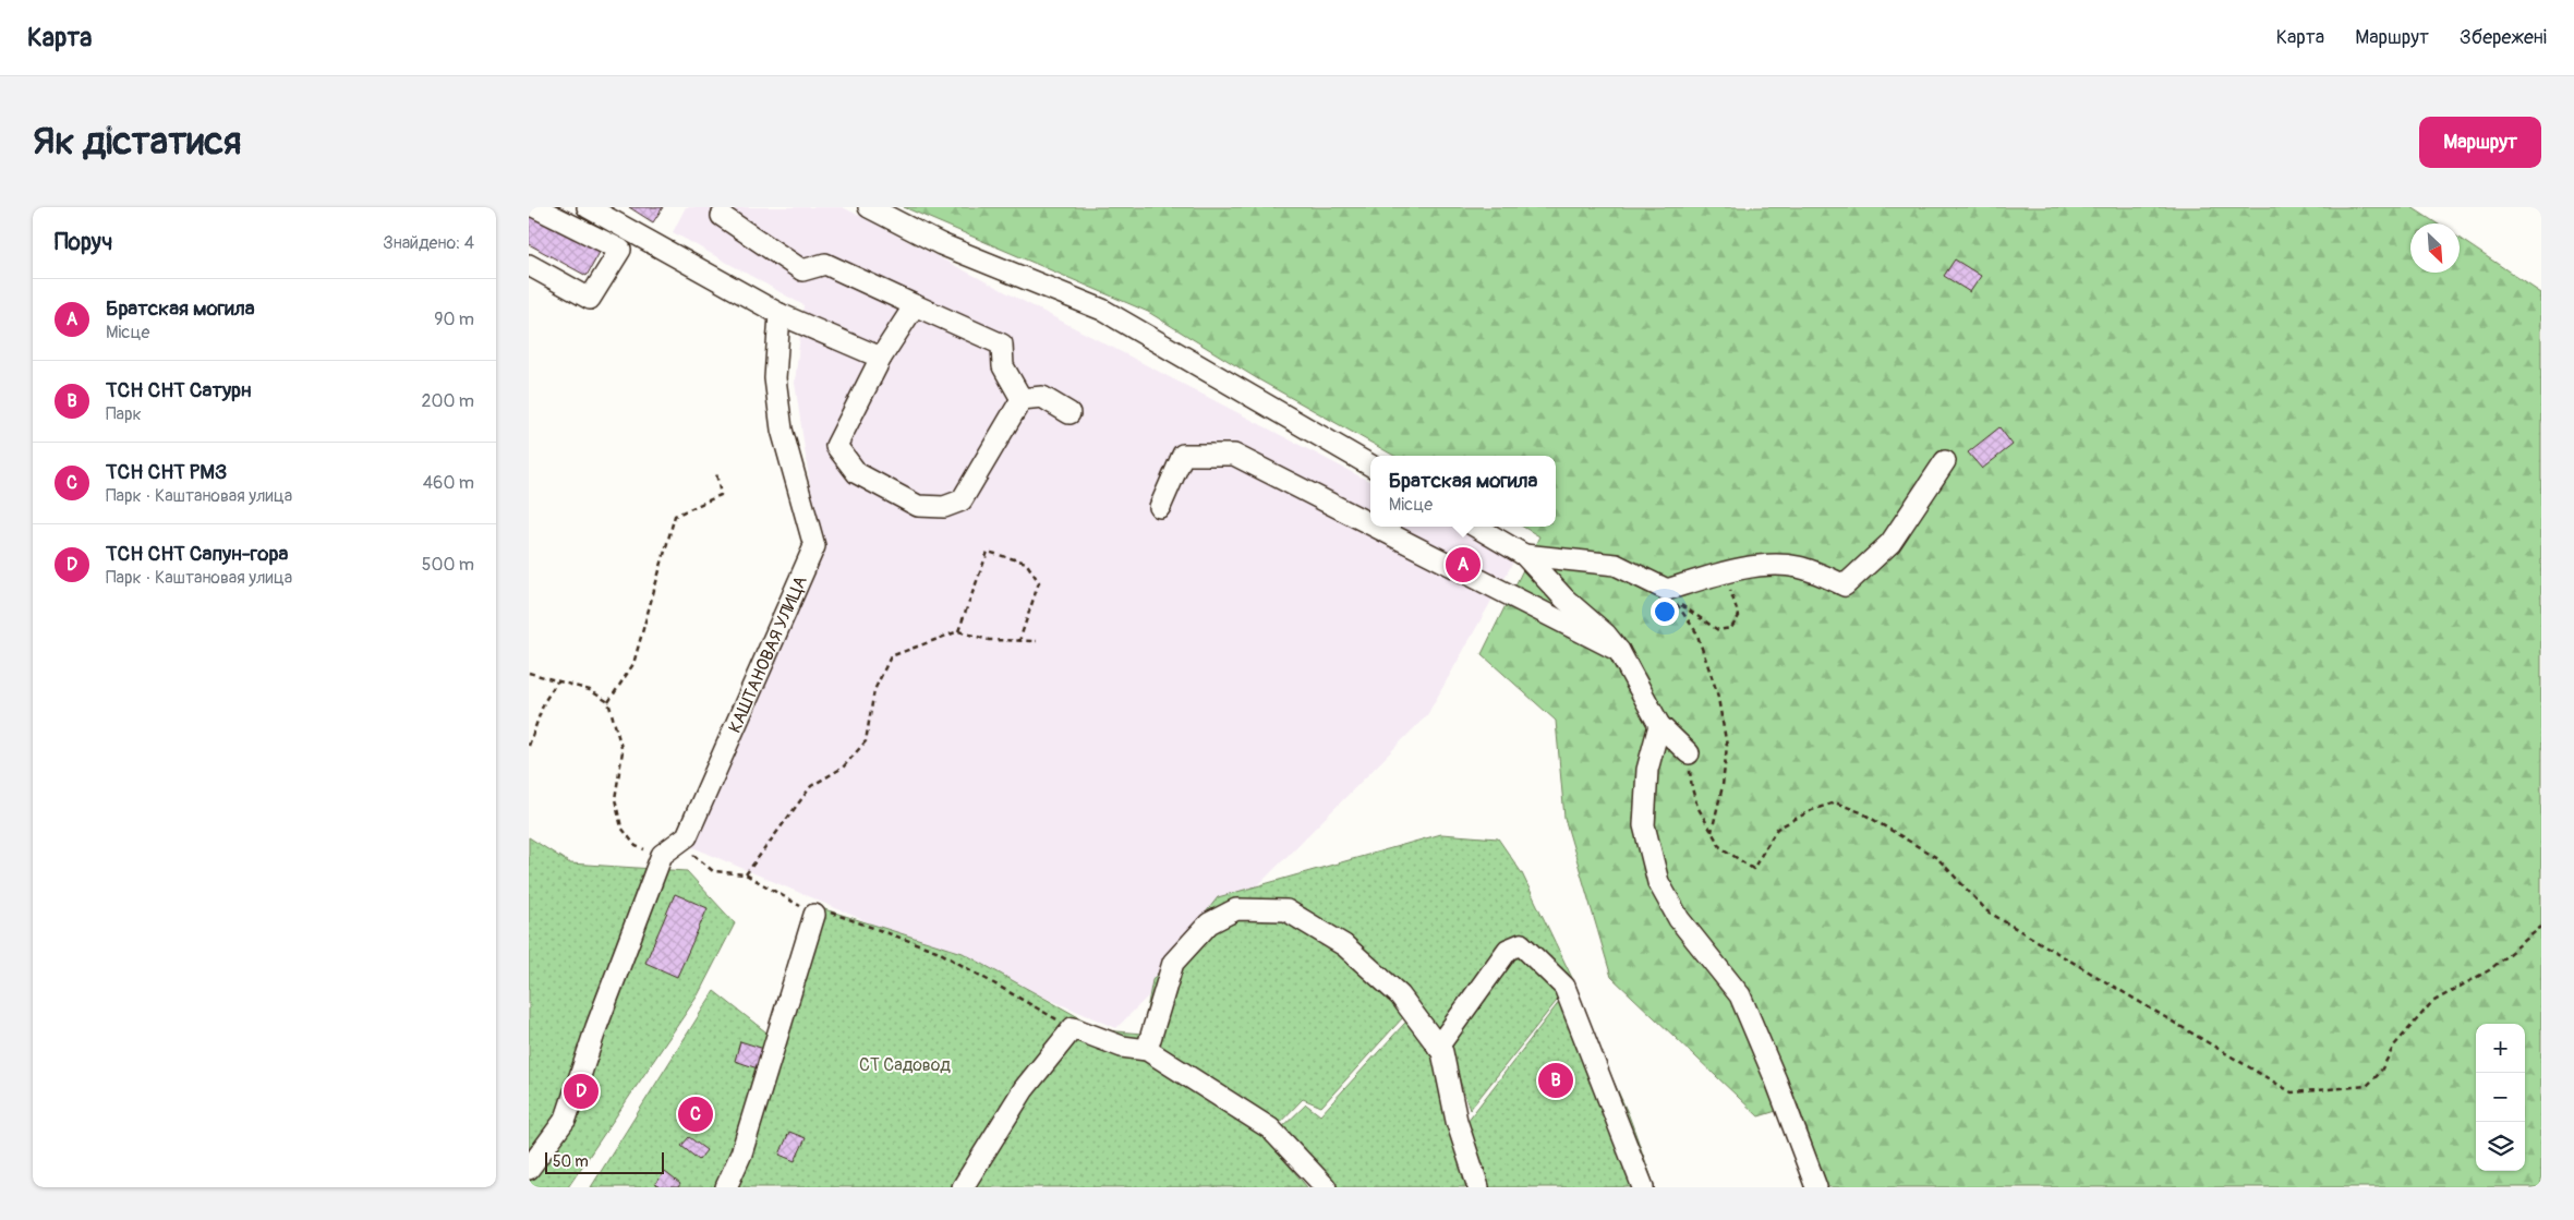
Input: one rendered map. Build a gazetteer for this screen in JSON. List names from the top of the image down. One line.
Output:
{"streets":{"street":["КАШТАНОВАЯ УЛИЦА"]},"parks":["СТ Садовод"],"scale_bar":"50 m","north":"bottom right","page":{"header":"Карта","nav":["Карта","Маршрут","Збережені"],"buttons":"Маршрут","title":"Як дістатися","heading":["Поруч","Знайдено: 4"],"list":[{"mark":"A","name":"Братская могила","note":"Місце","value":"90 m"},{"mark":"B","name":"ТСН СНТ Сатурн","note":"Парк","value":"200 m"},{"mark":"C","name":"ТСН СНТ РМЗ","note":"Парк · Каштановая улица","value":"460 m"},{"mark":"D","name":"ТСН СНТ Сапун-гора","note":"Парк · Каштановая улица","value":"500 m"}],"popup":["Братская могила","Місце"],"pins":["A","B","D","C"],"map_buttons":["+","−"],"scale":"50 m"}}
